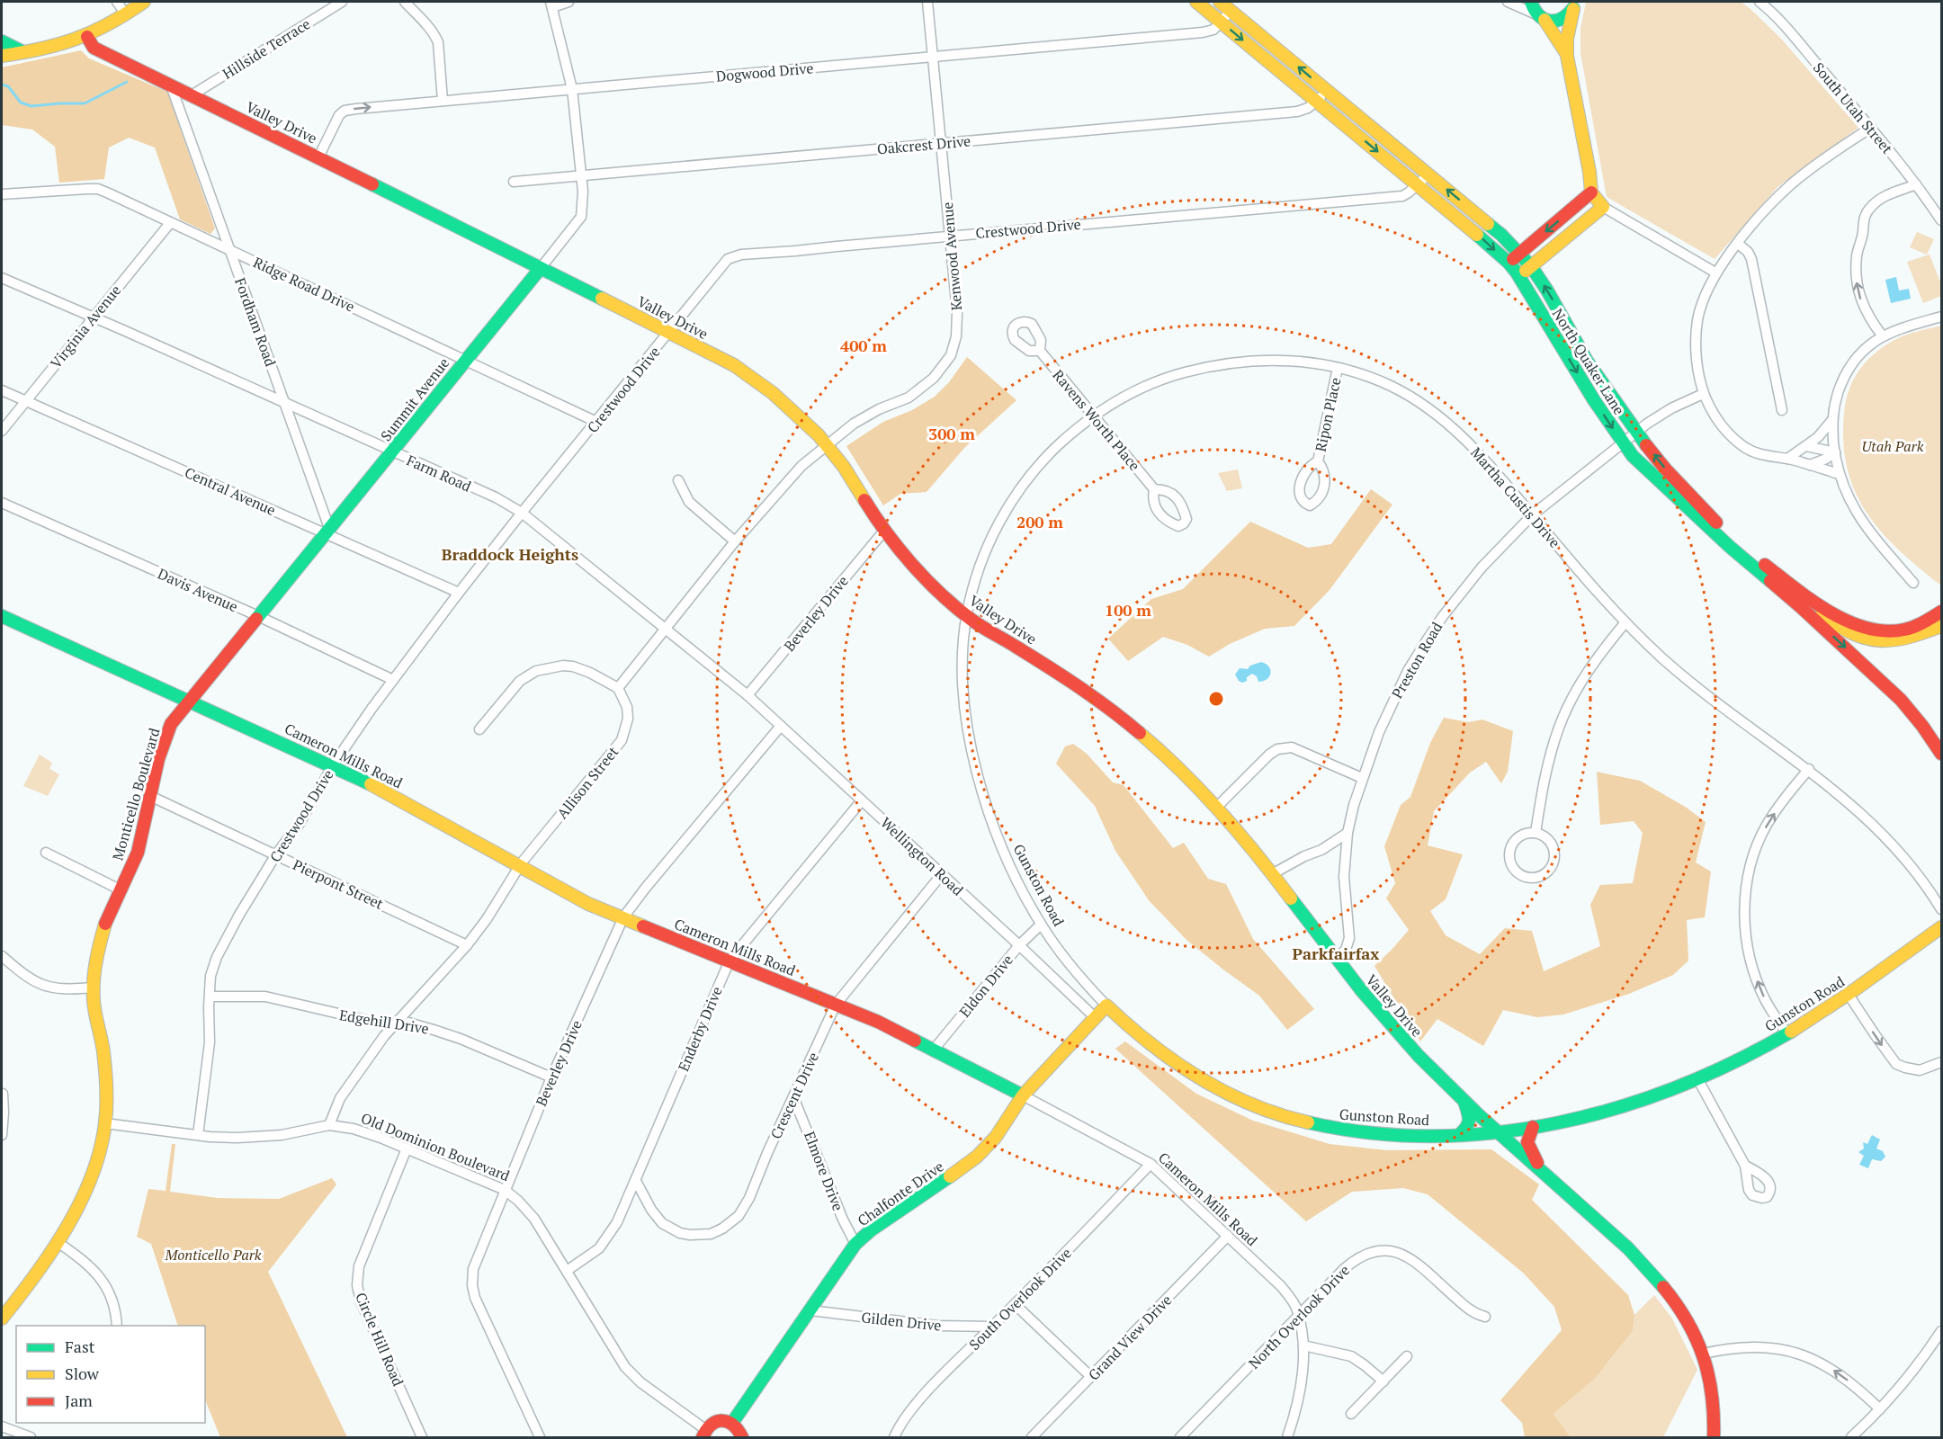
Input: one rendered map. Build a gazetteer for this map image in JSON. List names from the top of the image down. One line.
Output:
{"streets":{"main road":["Valley Drive","North Quaker Lane","Summit Avenue","Cameron Mills Road","Monticello Boulevard","Gunston Road","Old Dominion Boulevard","Chalfonte Drive"],"street":["Hillside Terrace","Dogwood Drive","South Utah Street","Oakcrest Drive","Crestwood Drive","Kenwood Avenue","Ridge Road Drive","Fordham Road","Virginia Avenue","Ripon Place","Ravens Worth Place","Farm Road","Central Avenue","Martha Custis Drive","Davis Avenue","Beverley Drive","Preston Road","Allison Street","Wellington Road","Pierpont Street","Eldon Drive","Edgehill Drive","Enderby Drive","Crescent Drive","Elmore Drive","South Overlook Drive","North Overlook Drive","Gilden Drive","Grand View Drive","Circle Hill Road"]},"crossings":[["Hillside Terrace","Valley Drive"],["Dogwood Drive","Valley Drive"],["Dogwood Drive","Kenwood Avenue"],["Dogwood Drive","North Quaker Lane"],["Dogwood Drive","Summit Avenue"],["Valley Drive","Crestwood Drive"],["Valley Drive","Kenwood Avenue"],["Valley Drive","Fordham Road"],["Valley Drive","Summit Avenue"],["Valley Drive","Martha Custis Drive"],["Valley Drive","Beverley Drive"],["Valley Drive","Preston Road"],["Valley Drive","Gunston Road"],["Oakcrest Drive","Kenwood Avenue"],["Oakcrest Drive","North Quaker Lane"],["Oakcrest Drive","Summit Avenue"],["Crestwood Drive","Kenwood Avenue"],["Crestwood Drive","Ridge Road Drive"],["Crestwood Drive","North Quaker Lane"],["Crestwood Drive","Farm Road"],["Crestwood Drive","Central Avenue"],["Crestwood Drive","Davis Avenue"],["Crestwood Drive","Cameron Mills Road"],["Crestwood Drive","Pierpont Street"],["Crestwood Drive","Edgehill Drive"],["Crestwood Drive","Old Dominion Boulevard"],["Ridge Road Drive","Fordham Road"],["Ridge Road Drive","Virginia Avenue"],["Ridge Road Drive","Summit Avenue"],["Fordham Road","Summit Avenue"],["Fordham Road","Farm Road"],["Fordham Road","Central Avenue"],["Virginia Avenue","Farm Road"],["Virginia Avenue","Central Avenue"],["North Quaker Lane","Preston Road"],["Summit Avenue","Farm Road"],["Summit Avenue","Central Avenue"],["Summit Avenue","Davis Avenue"],["Summit Avenue","Cameron Mills Road"],["Summit Avenue","Monticello Boulevard"],["Ripon Place","Martha Custis Drive"],["Ravens Worth Place","Martha Custis Drive"],["Farm Road","Beverley Drive"],["Farm Road","Wellington Road"],["Martha Custis Drive","Preston Road"],["Martha Custis Drive","Gunston Road"],["Beverley Drive","Cameron Mills Road"],["Beverley Drive","Wellington Road"],["Beverley Drive","Edgehill Drive"],["Beverley Drive","Old Dominion Boulevard"],["Cameron Mills Road","Allison Street"],["Cameron Mills Road","Monticello Boulevard"],["Cameron Mills Road","Eldon Drive"],["Cameron Mills Road","Enderby Drive"],["Cameron Mills Road","Crescent Drive"],["Cameron Mills Road","Chalfonte Drive"],["Cameron Mills Road","South Overlook Drive"],["Cameron Mills Road","North Overlook Drive"],["Cameron Mills Road","Grand View Drive"],["Allison Street","Pierpont Street"],["Allison Street","Edgehill Drive"],["Allison Street","Old Dominion Boulevard"],["Monticello Boulevard","Pierpont Street"],["Monticello Boulevard","Old Dominion Boulevard"],["Wellington Road","Eldon Drive"],["Wellington Road","Enderby Drive"],["Wellington Road","Crescent Drive"],["Wellington Road","Chalfonte Drive"],["Gunston Road","Eldon Drive"],["Gunston Road","Chalfonte Drive"],["Enderby Drive","Crescent Drive"],["Enderby Drive","Old Dominion Boulevard"],["Crescent Drive","Elmore Drive"],["Old Dominion Boulevard","Chalfonte Drive"],["Old Dominion Boulevard","Circle Hill Road"],["Elmore Drive","Chalfonte Drive"],["Chalfonte Drive","Gilden Drive"],["South Overlook Drive","Gilden Drive"]],"districts":["Braddock Heights","Parkfairfax"],"parks":["Utah Park","Monticello Park"],"legend":["Fast","Slow","Jam"],"rings":["400 m","300 m","200 m","100 m"]}
